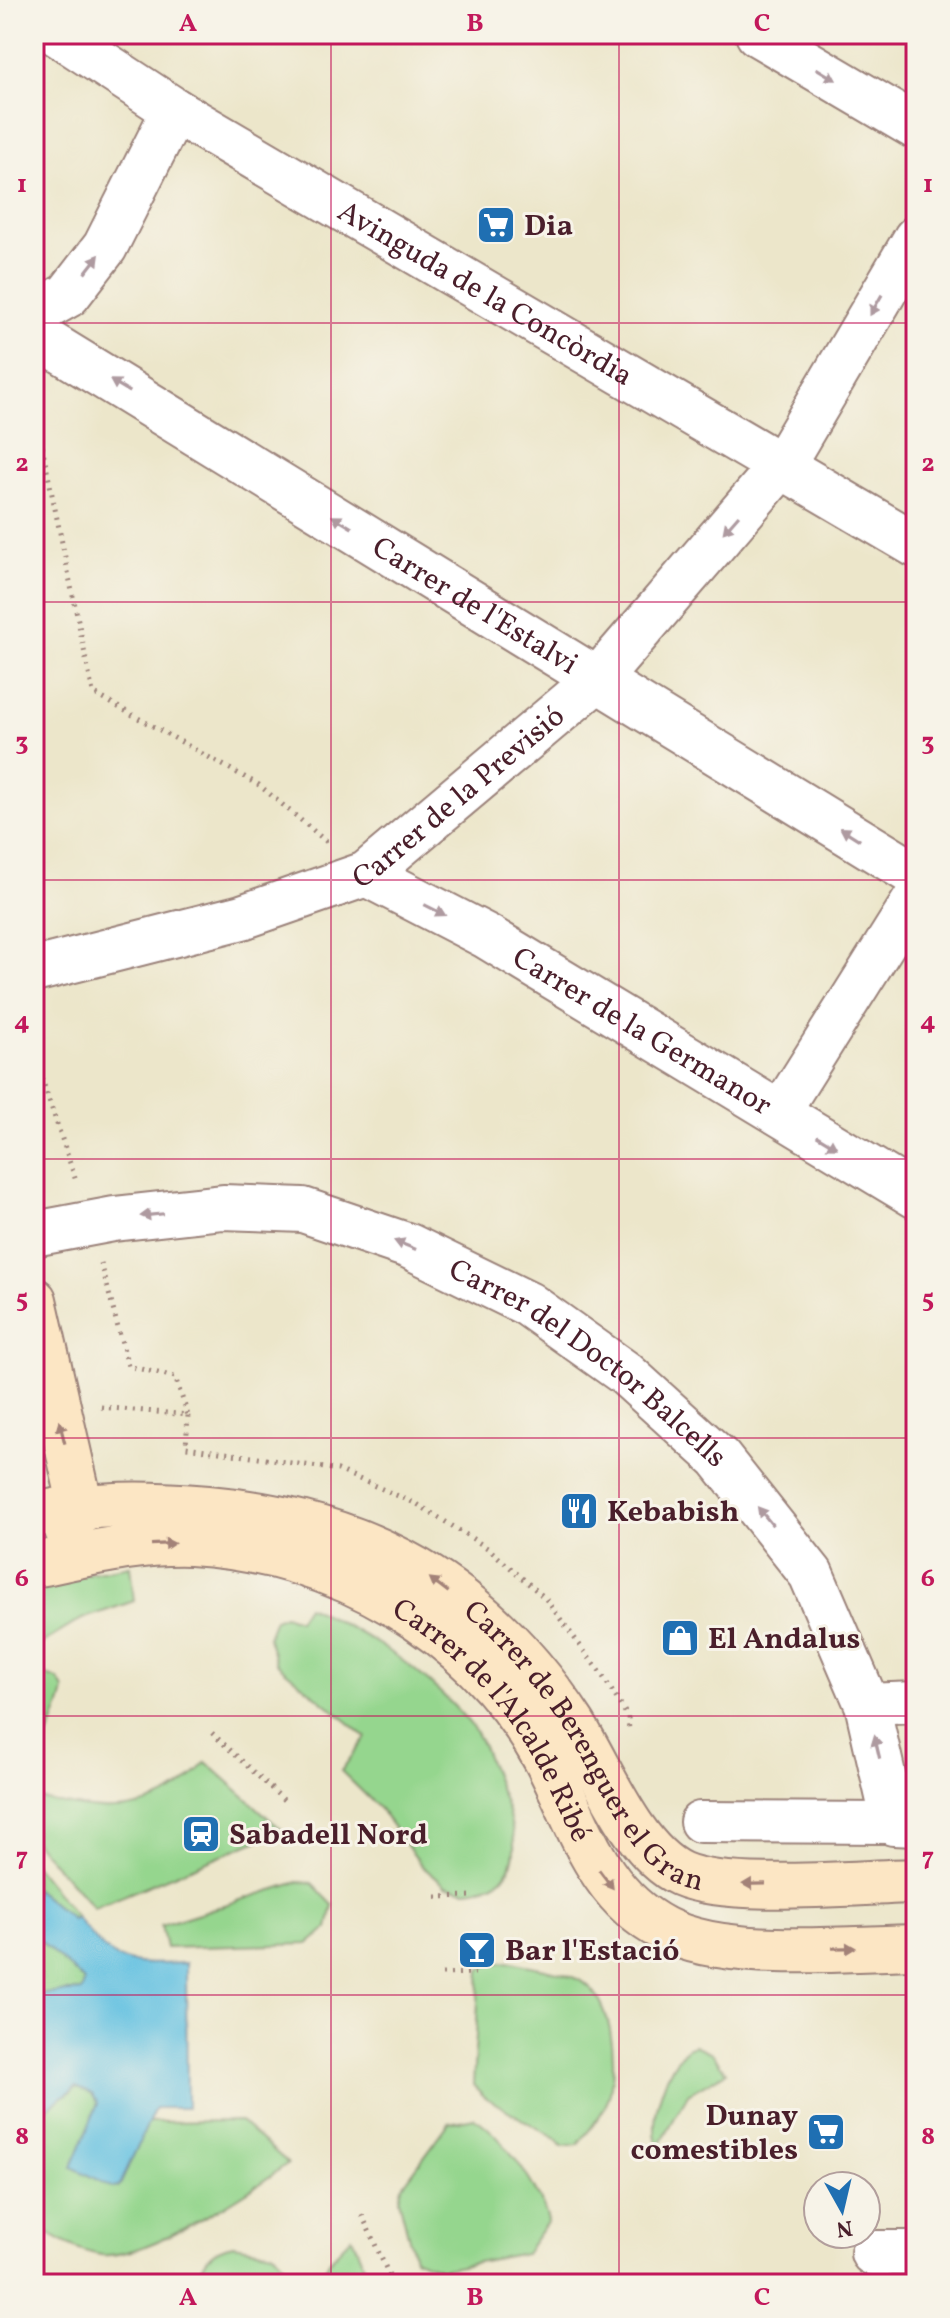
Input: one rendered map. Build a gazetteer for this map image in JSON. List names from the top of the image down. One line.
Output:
{"streets":{"main road":["Carrer de l'Alcalde Ribé","Carrer de Berenguer el Gran"],"street":["Avinguda de la Concòrdia","Carrer de l'Estalvi","Carrer de la Previsió","Carrer de la Germanor","Carrer del Doctor Balcells"]},"crossings":[["Avinguda de la Concòrdia","Carrer de la Previsió"],["Carrer de l'Estalvi","Carrer de la Previsió"],["Carrer de la Previsió","Carrer de la Germanor"]],"one_way":["Carrer de l'Estalvi","Carrer de la Previsió","Carrer de la Germanor","Carrer del Doctor Balcells","Carrer de l'Alcalde Ribé","Carrer de Berenguer el Gran"],"places":{"supermarket":["Dia","Dunay comestibles"],"restaurant":["Kebabish"],"shop":["El Andalus"],"station":["Sabadell Nord"],"bar":["Bar l'Estació"]},"north":"bottom","grid":{"columns":["A","B","C"],"rows":["1","2","3","4","5","6","7","8"]}}
